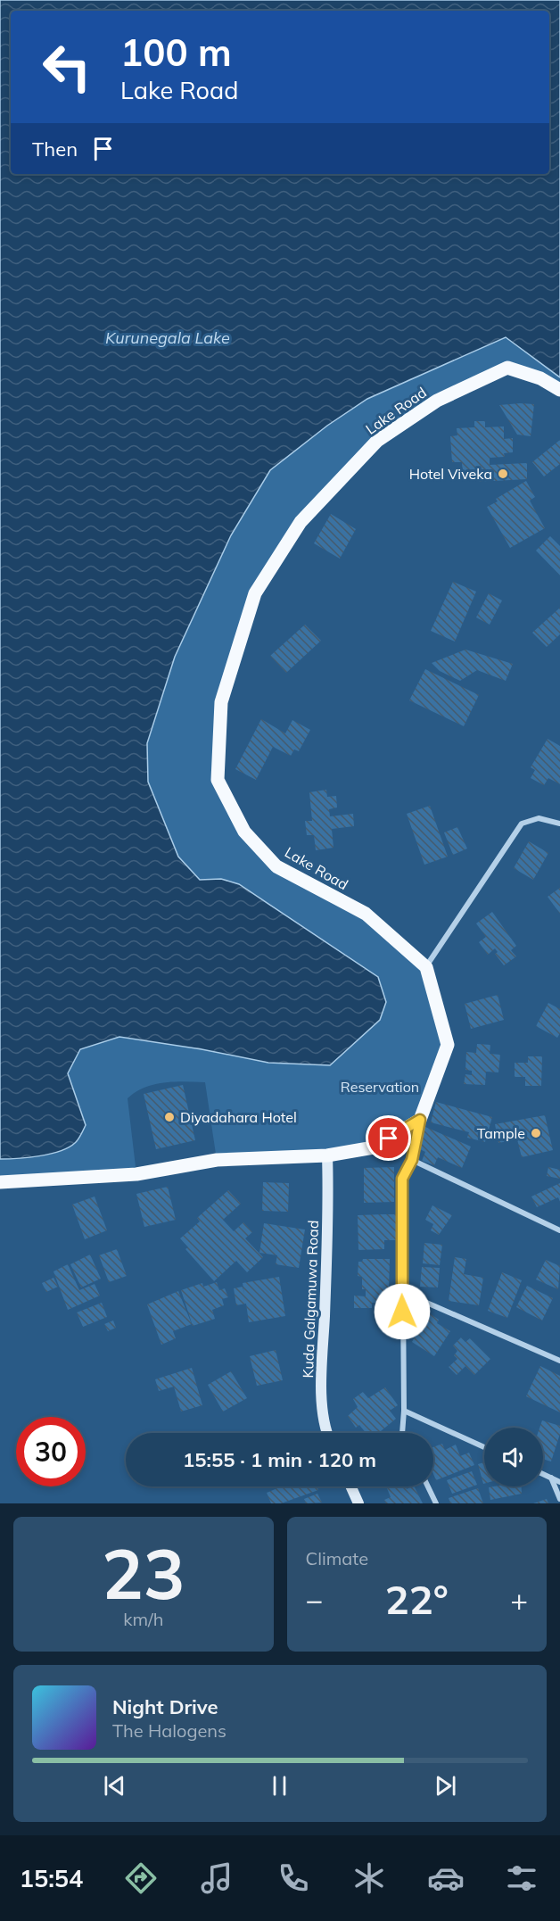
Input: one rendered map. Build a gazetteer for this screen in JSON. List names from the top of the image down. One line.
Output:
{"streets":{"main road":["Lake Road"],"street":["Kuda Galgamuwa Road"]},"water":["Kurunegala Lake"],"parks":["Reservation"],"places":["Hotel Viveka","Diyadahara Hotel","Tample"],"page":{"turn":["100 m","Lake Road"],"then":"Then","limit":"30","trip":"15:55 · 1 min · 120 m","tile":[["23","km/h"],"Climate"],"heat":["−","22°","+"],"song":["Night Drive","The Halogens"],"tabs":"15:54"}}
